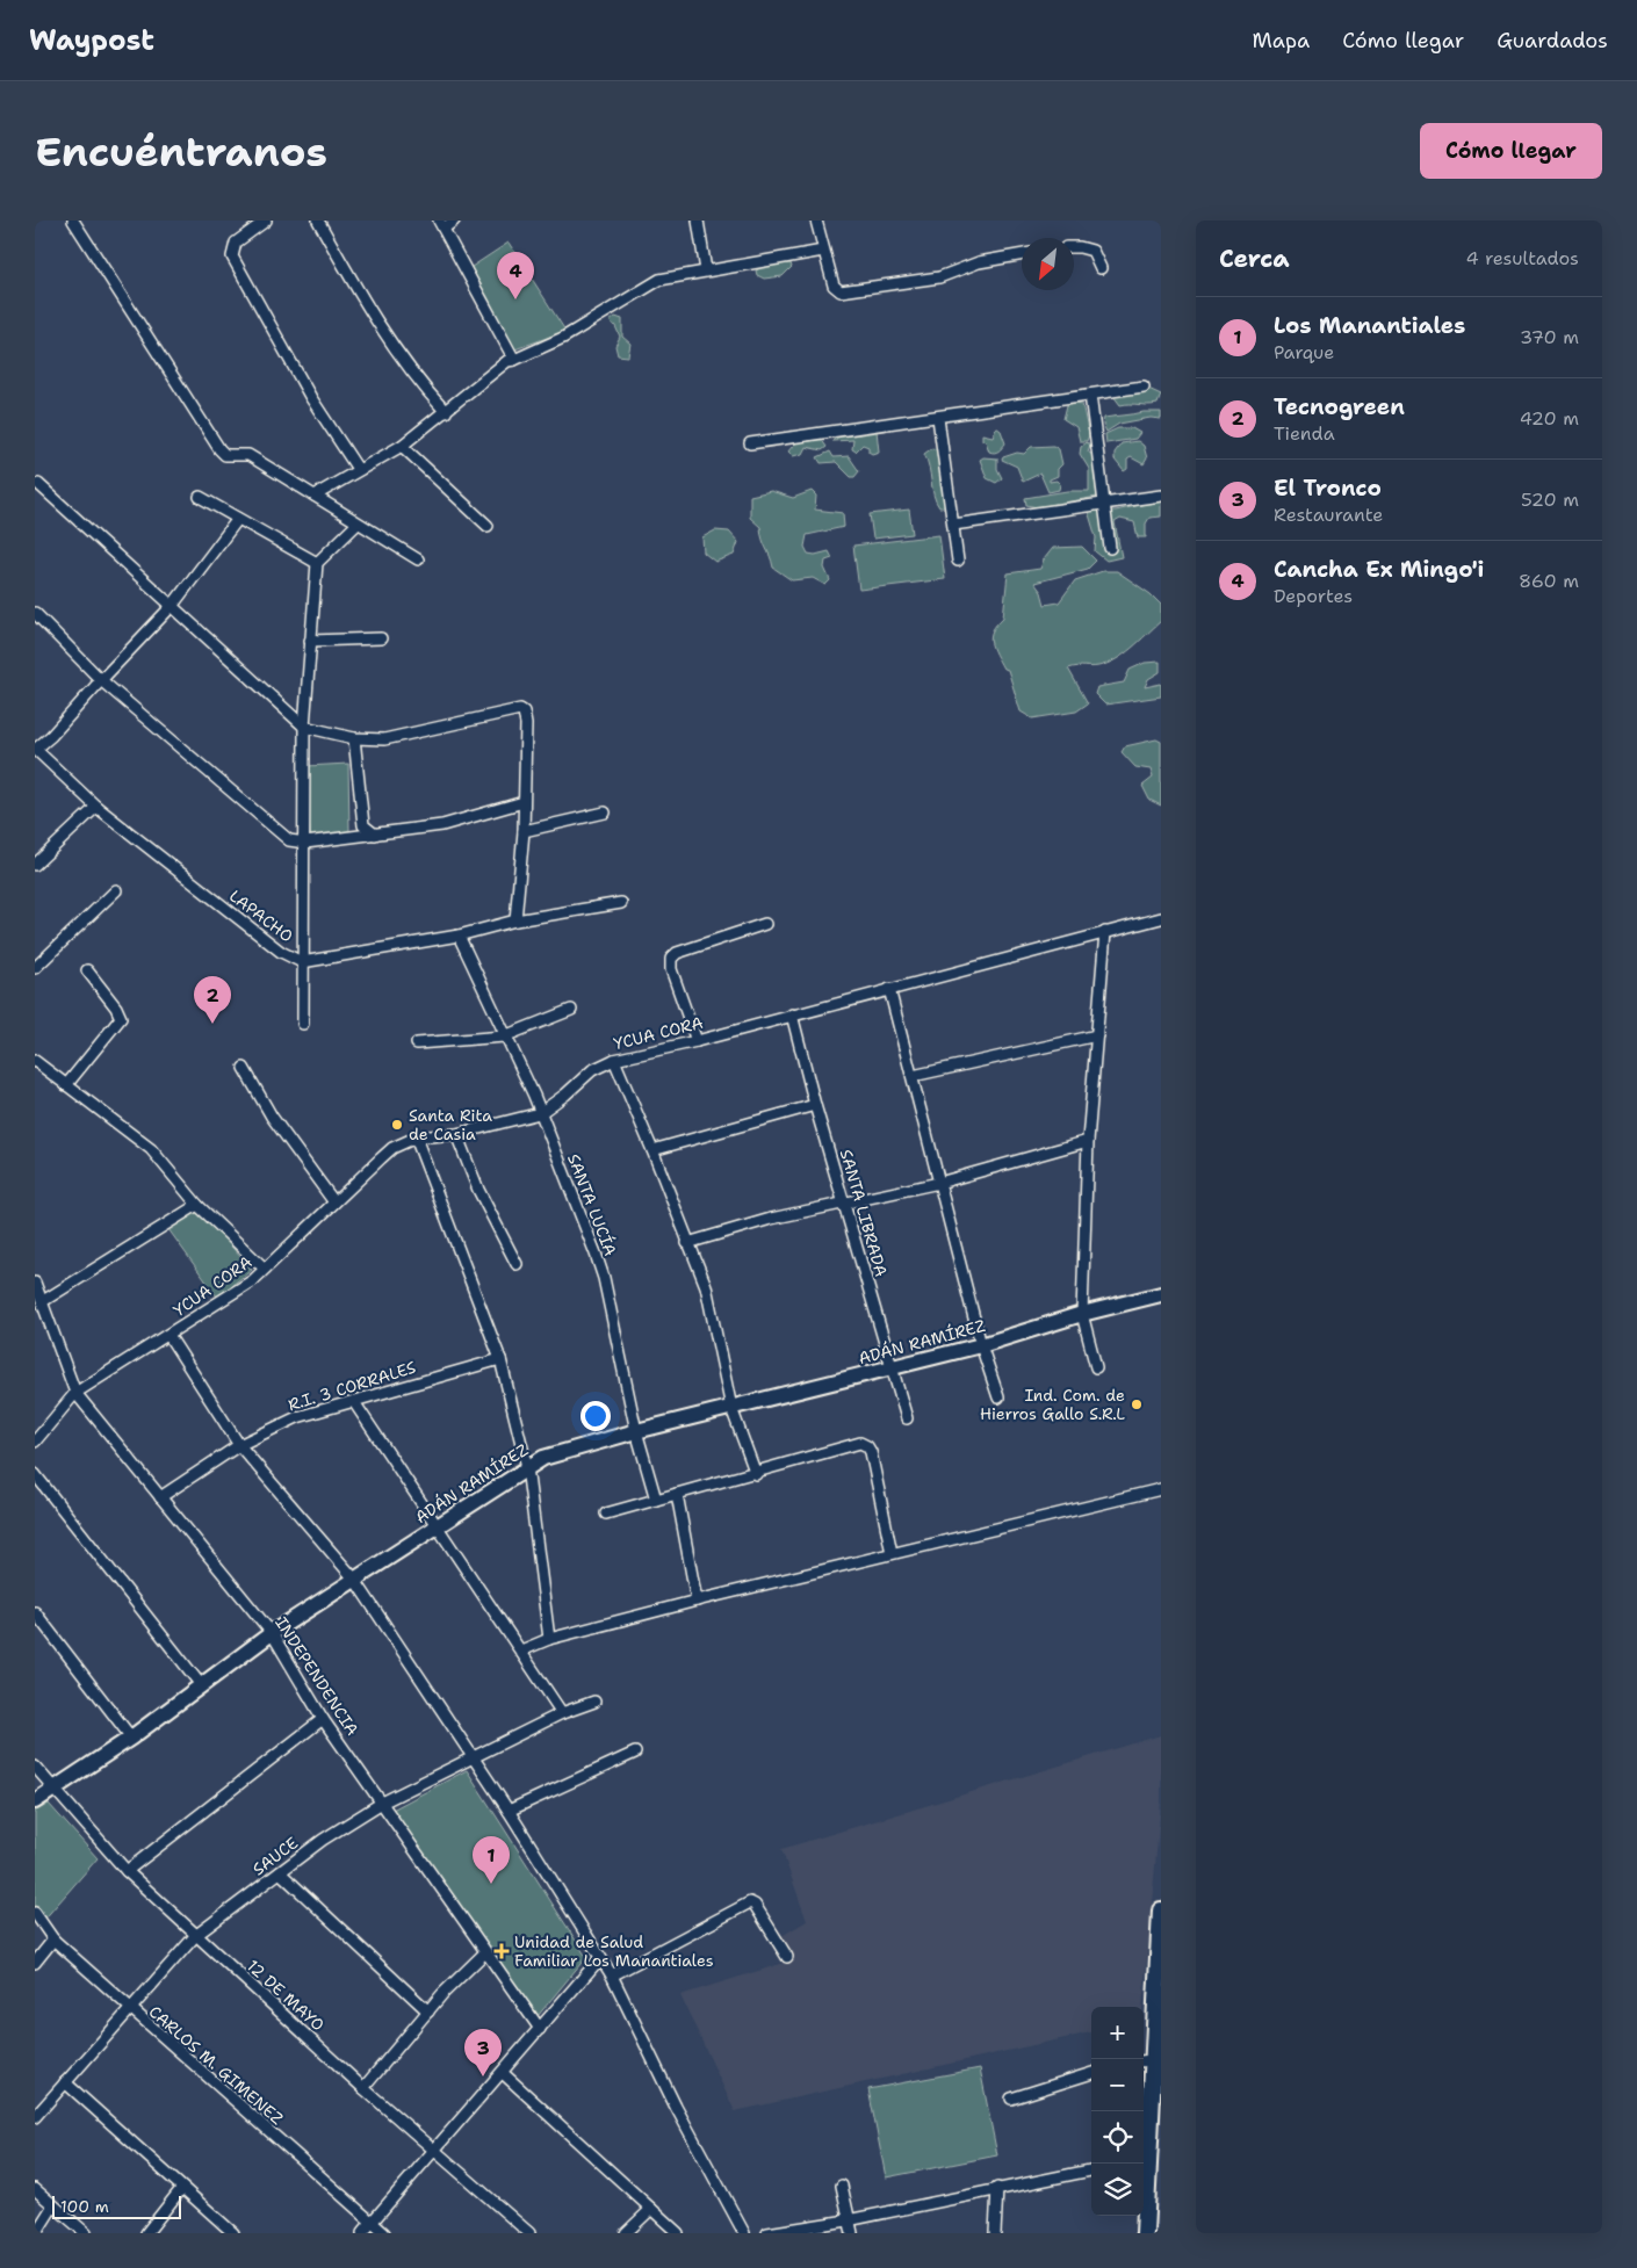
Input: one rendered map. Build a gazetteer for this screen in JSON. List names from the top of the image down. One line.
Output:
{"streets":{"street":["LAPACHO","YCUA CORA","SANTA LUCÍA","SANTA LIBRADA","ADÁN RAMÍREZ","R.I. 3 CORRALES","INDEPENDENCIA","SAUCE","12 DE MAYO","CARLOS M. GIMENEZ"]},"crossings":[["LAPACHO","SANTA LUCÍA"],["YCUA CORA","SANTA LUCÍA"],["YCUA CORA","SANTA LIBRADA"],["YCUA CORA","INDEPENDENCIA"],["SANTA LUCÍA","ADÁN RAMÍREZ"],["SANTA LIBRADA","ADÁN RAMÍREZ"],["ADÁN RAMÍREZ","INDEPENDENCIA"],["ADÁN RAMÍREZ","12 DE MAYO"],["R.I. 3 CORRALES","INDEPENDENCIA"],["INDEPENDENCIA","SAUCE"],["SAUCE","12 DE MAYO"],["SAUCE","CARLOS M. GIMENEZ"]],"places":{"other":["Santa Rita de Casia","Ind. Com. de Hierros Gallo S.R.L"],"health":["Unidad de Salud Familiar Los Manantiales"]},"scale_bar":"100 m","north":"bottom left","page":{"header":"Waypost","nav":["Mapa","Cómo llegar","Guardados"],"buttons":"Cómo llegar","title":"Encuéntranos","heading":["Cerca","4 resultados"],"pins":["4","2","1","3"],"list":[{"mark":"1","name":"Los Manantiales","note":"Parque","value":"370 m"},{"mark":"2","name":"Tecnogreen","note":"Tienda","value":"420 m"},{"mark":"3","name":"El Tronco","note":"Restaurante","value":"520 m"},{"mark":"4","name":"Cancha Ex Mingo'i","note":"Deportes","value":"860 m"}],"map_buttons":["+","−"],"scale":"100 m"}}
